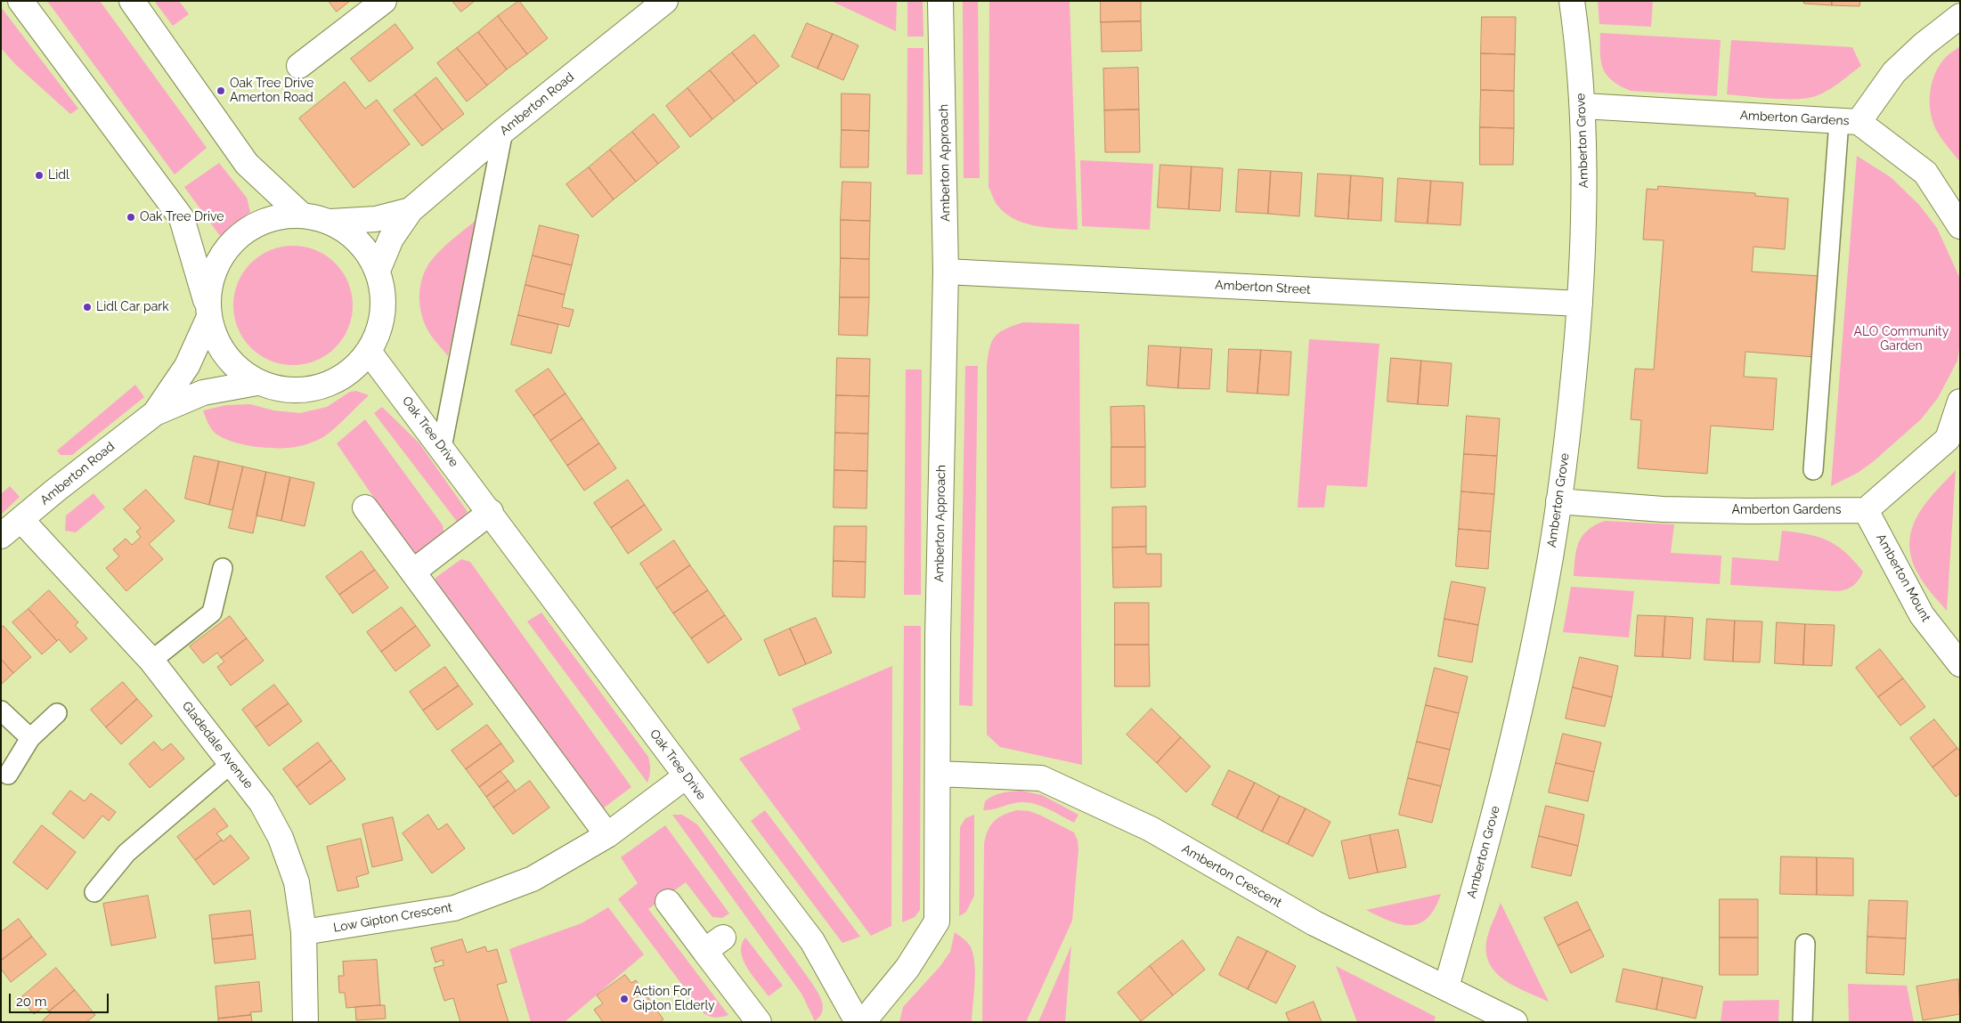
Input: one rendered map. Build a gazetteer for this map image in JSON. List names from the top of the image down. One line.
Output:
{"streets":{"street":["Amberton Road","Amberton Gardens","Amberton Grove","Amberton Approach","Amberton Street","Oak Tree Drive","Amberton Mount","Gladedale Avenue","Amberton Crescent","Low Gipton Crescent"]},"crossings":[["Amberton Road","Gladedale Avenue"],["Amberton Gardens","Amberton Grove"],["Amberton Gardens","Amberton Mount"],["Amberton Grove","Amberton Street"],["Amberton Grove","Amberton Crescent"],["Amberton Approach","Amberton Street"],["Amberton Approach","Amberton Crescent"],["Oak Tree Drive","Low Gipton Crescent"],["Gladedale Avenue","Low Gipton Crescent"]],"parks":["ALO Community Garden"],"places":["Oak Tree Drive Amerton Road","Lidl","Oak Tree Drive","Lidl Car park","Action For Gipton Elderly"],"scale_bar":"20 m"}
